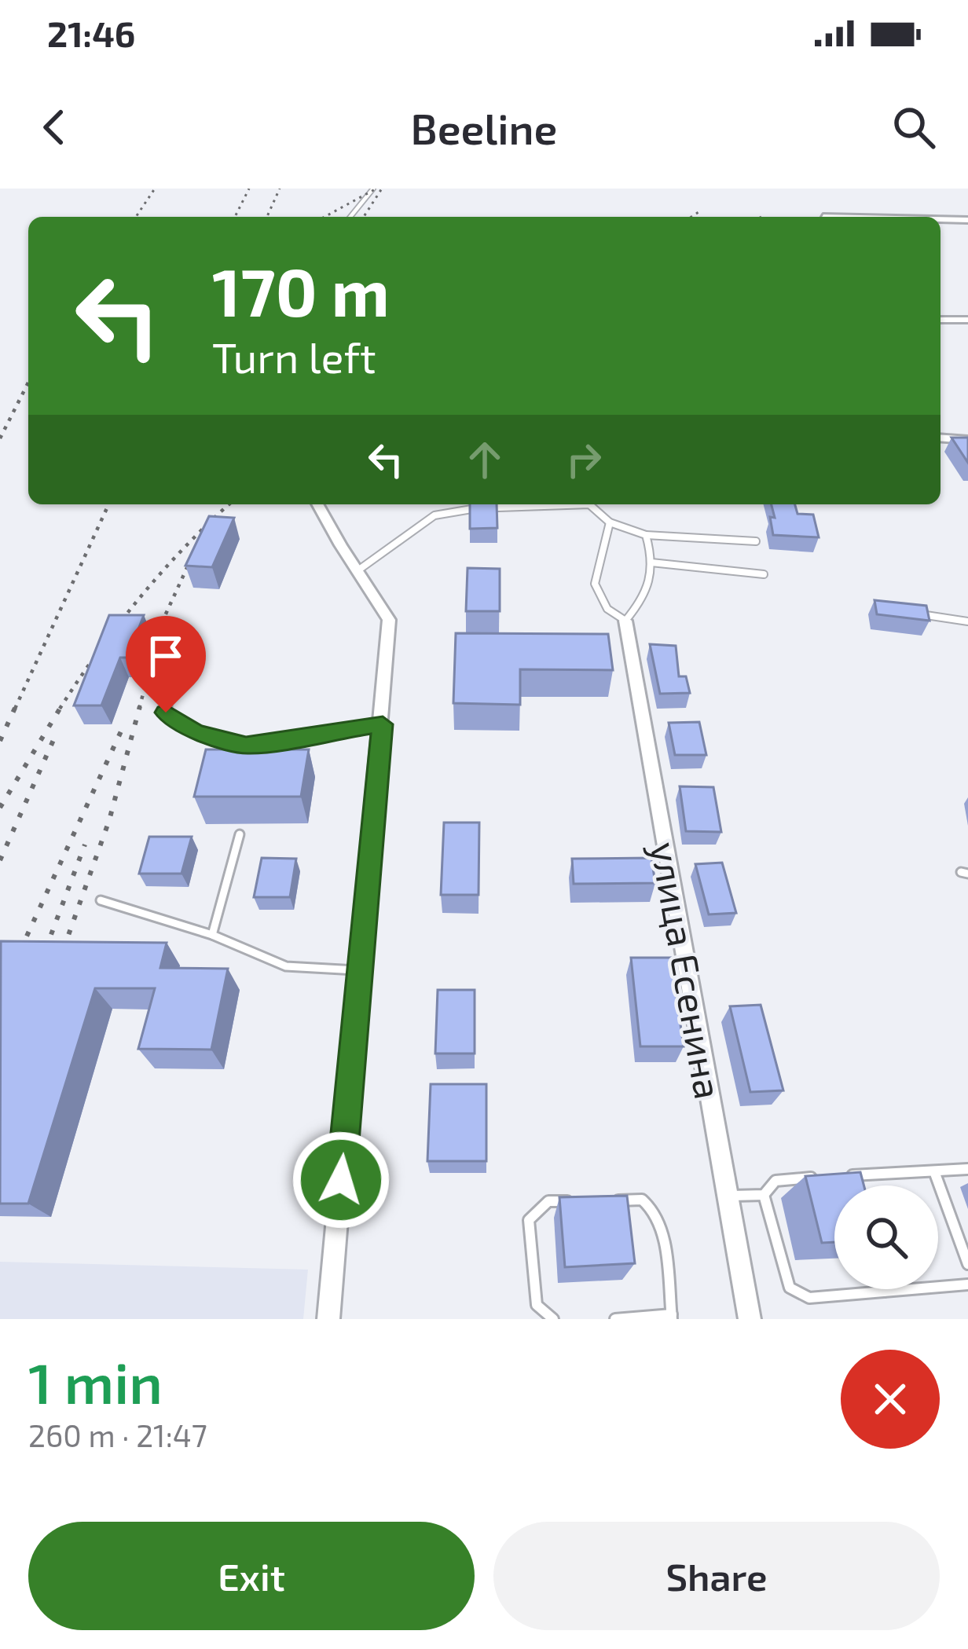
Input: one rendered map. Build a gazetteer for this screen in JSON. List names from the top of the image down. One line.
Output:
{"streets":{"street":["улица Есенина"]},"page":{"status":"21:46","header":"Beeline","turn":["170 m","Turn left"],"heading":["1 min","260 m · 21:47"],"buttons":["Exit","Share"]}}
